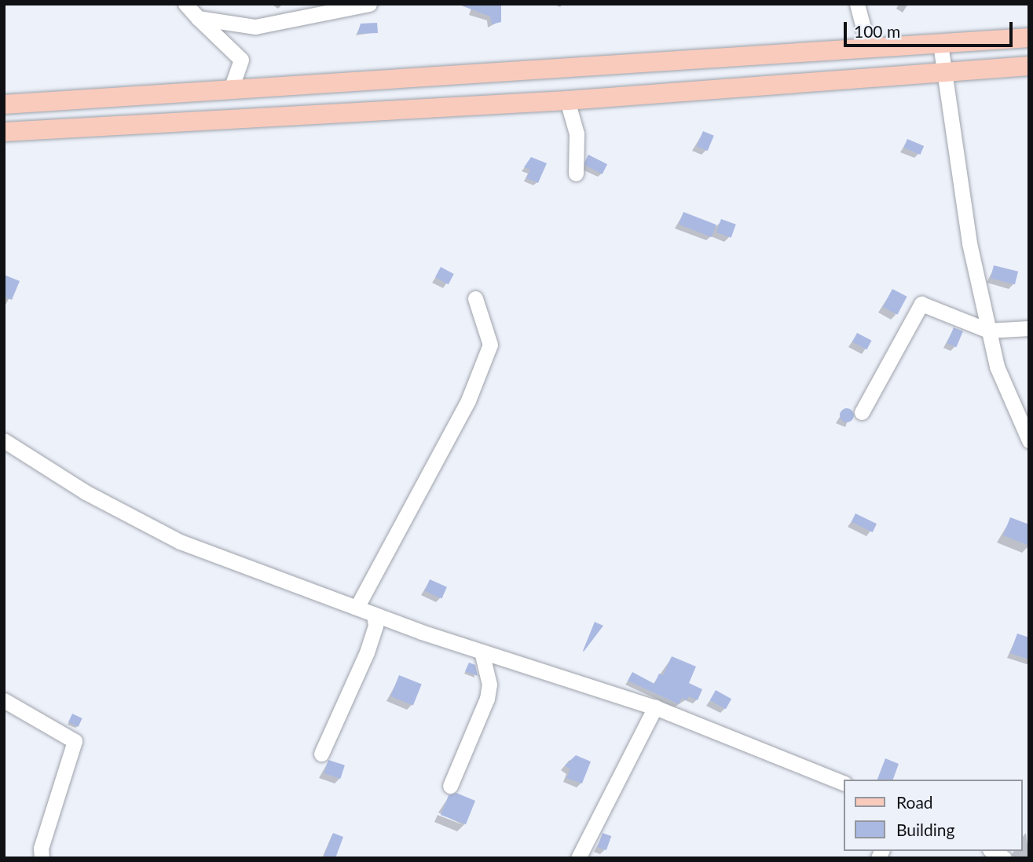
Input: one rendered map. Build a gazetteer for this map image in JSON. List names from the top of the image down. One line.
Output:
{"legend":["Road","Building"],"scale_bar":"100 m"}
